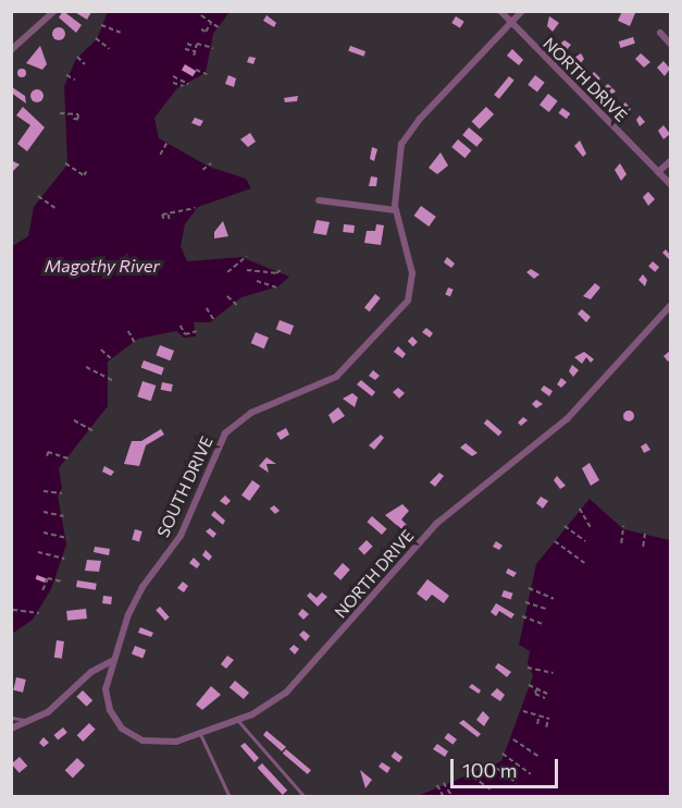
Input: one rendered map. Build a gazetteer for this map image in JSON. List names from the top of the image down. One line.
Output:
{"streets":{"street":["NORTH DRIVE","SOUTH DRIVE"]},"crossings":[["NORTH DRIVE","SOUTH DRIVE"]],"water":["Magothy River"],"scale_bar":"100 m"}
